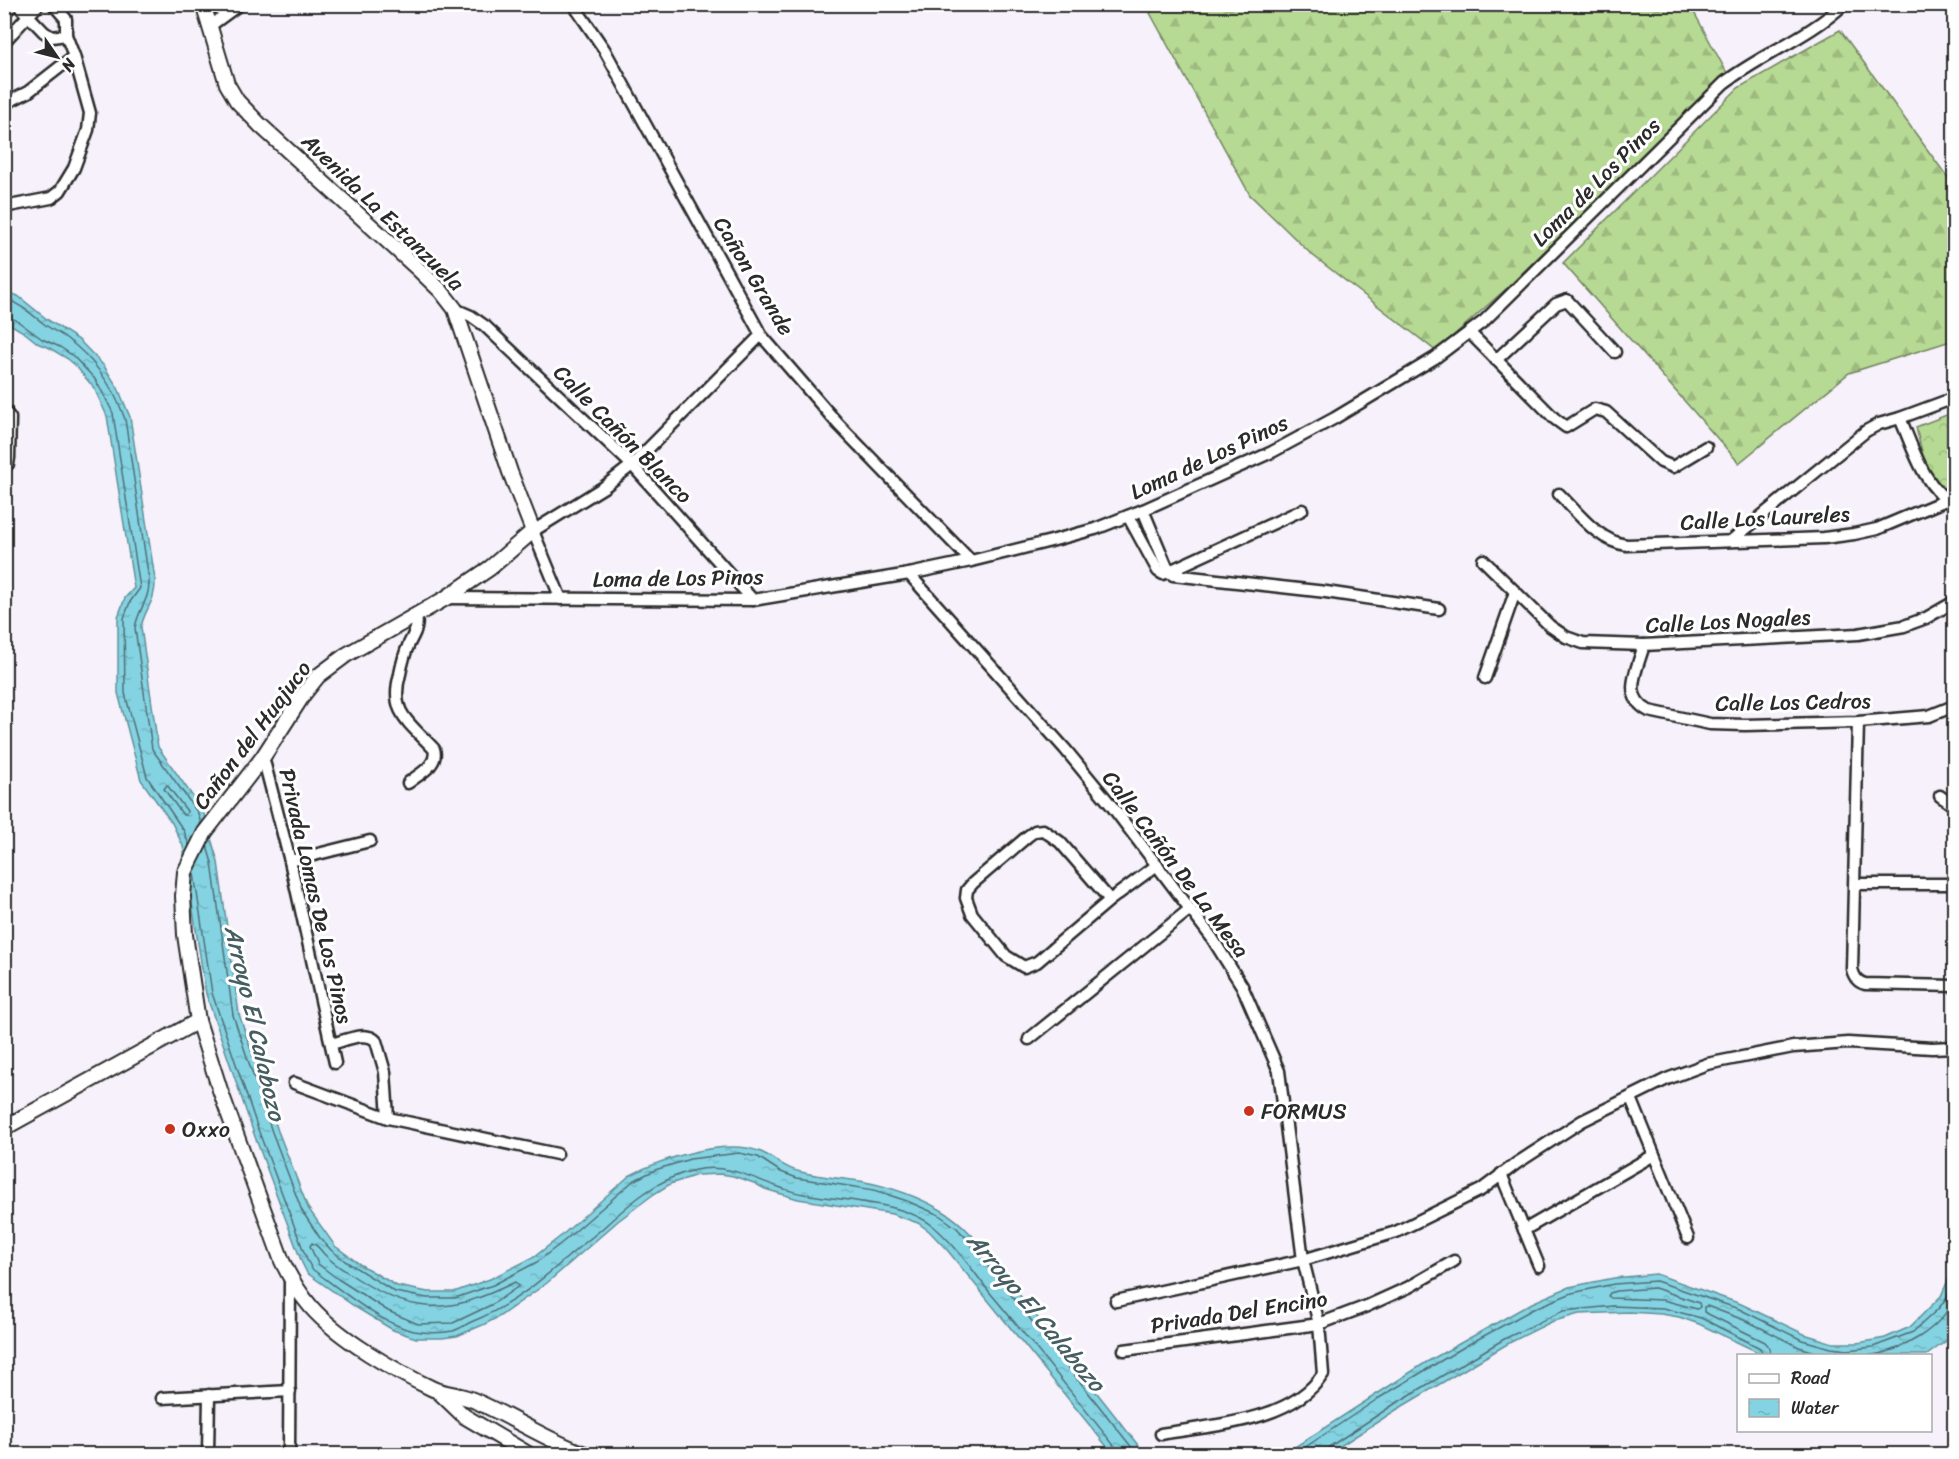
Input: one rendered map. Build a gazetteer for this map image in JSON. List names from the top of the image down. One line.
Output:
{"streets":{"street":["Loma de Los Pinos","Avenida La Estanzuela","Cañon Grande","Calle Cañón Blanco","Calle Los Laureles","Calle Los Nogales","Calle Los Cedros","Cañon del Huajuco","Calle Cañón De La Mesa","Privada Lomas De Los Pinos","Privada Del Encino"]},"crossings":[["Loma de Los Pinos","Avenida La Estanzuela"],["Loma de Los Pinos","Cañon Grande"],["Loma de Los Pinos","Calle Cañón Blanco"],["Loma de Los Pinos","Cañon del Huajuco"],["Loma de Los Pinos","Calle Cañón De La Mesa"],["Avenida La Estanzuela","Calle Cañón Blanco"],["Avenida La Estanzuela","Cañon del Huajuco"],["Calle Los Nogales","Calle Los Cedros"],["Cañon del Huajuco","Privada Lomas De Los Pinos"],["Calle Cañón De La Mesa","Privada Del Encino"]],"water":["Arroyo El Calabozo"],"places":["FORMUS","Oxxo"],"legend":["Road","Water"],"north":"bottom right"}
